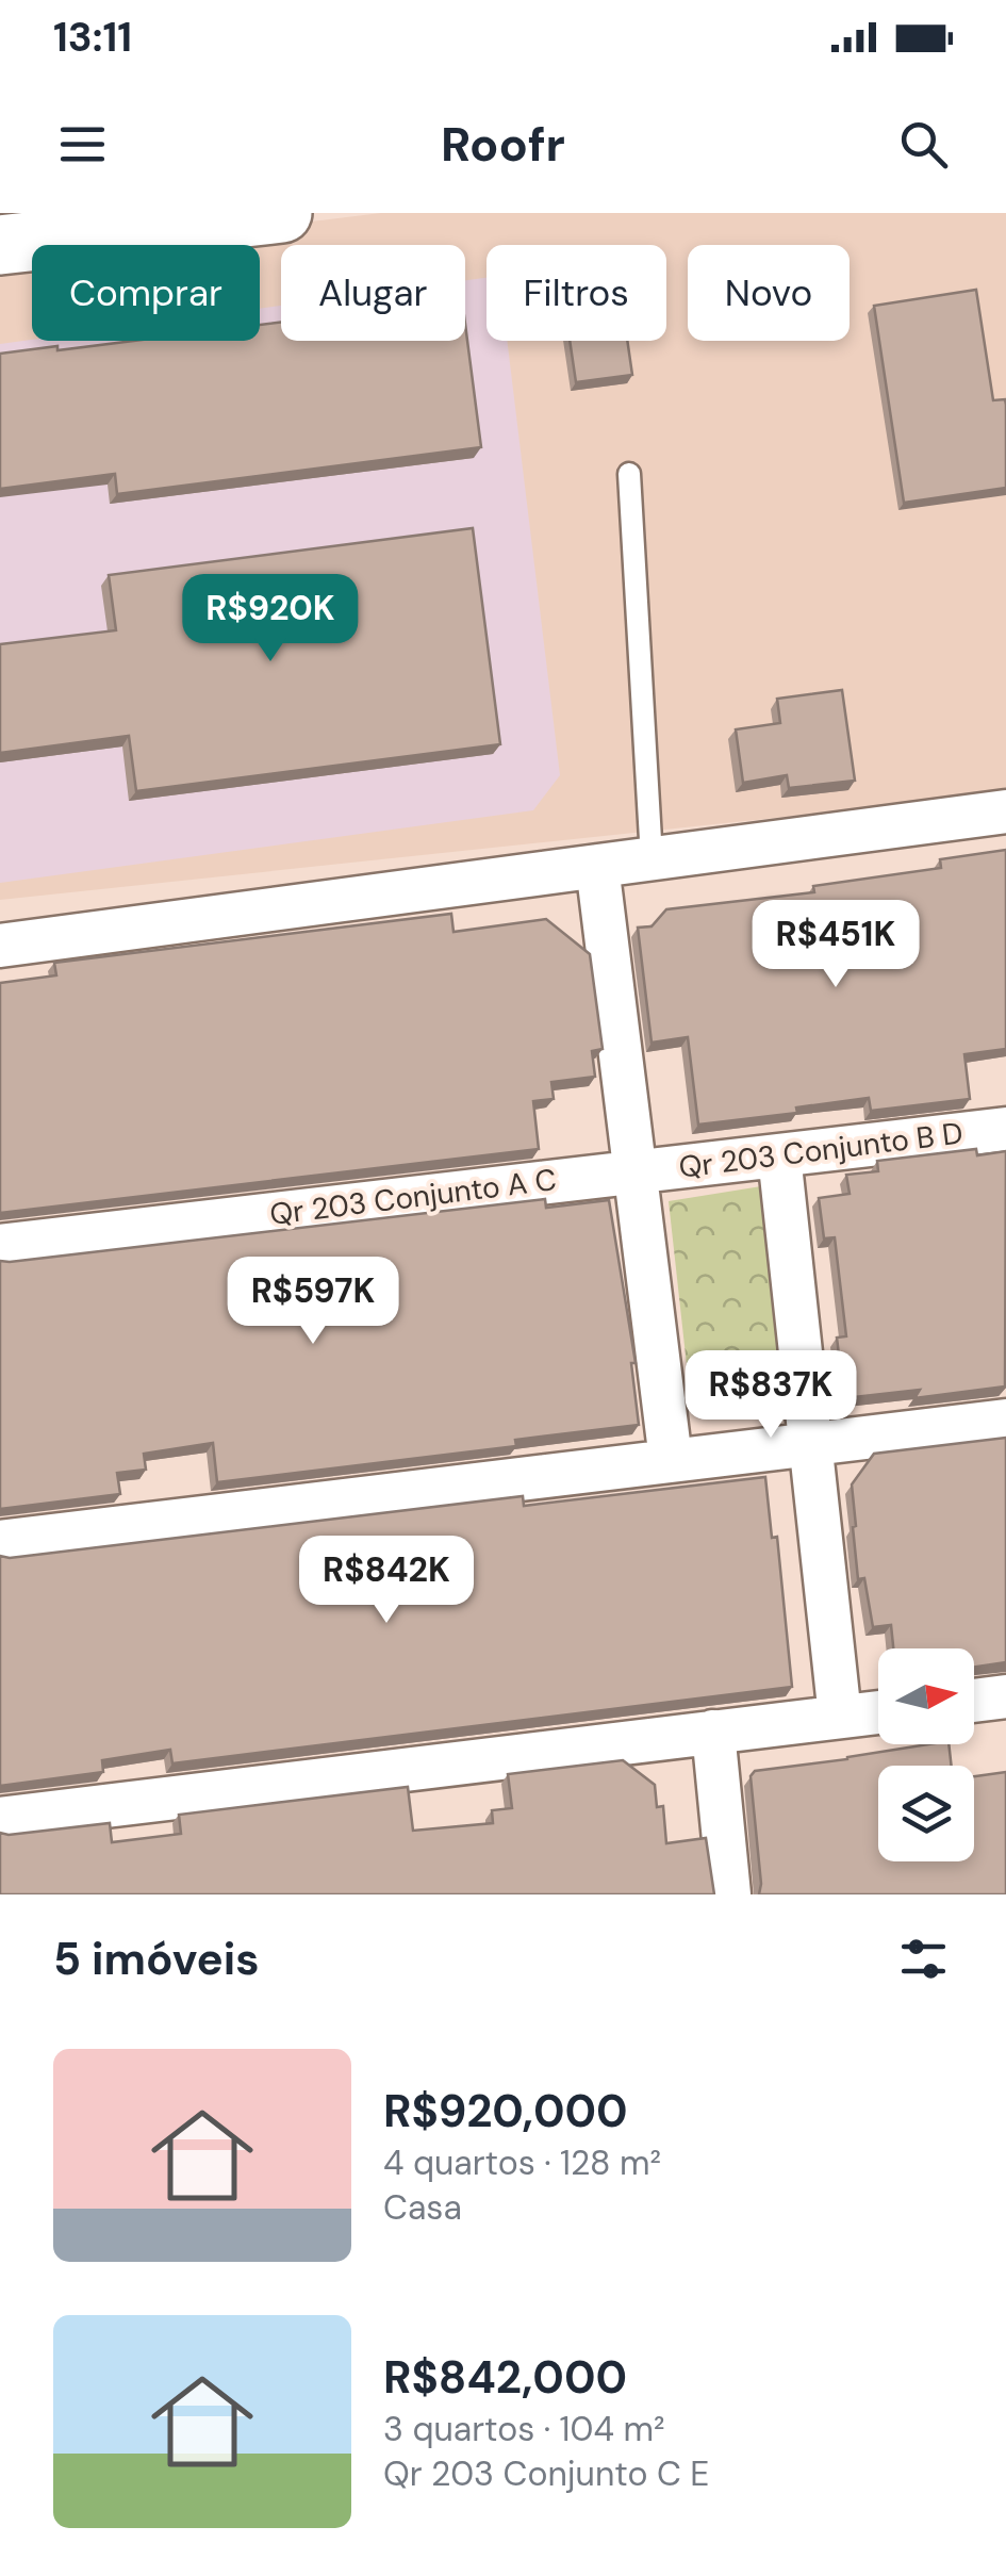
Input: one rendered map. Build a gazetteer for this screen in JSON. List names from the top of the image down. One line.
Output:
{"streets":{"street":["Qr 203 Conjunto B D","Qr 203 Conjunto A C"]},"crossings":[["Qr 203 Conjunto B D","Qr 203 Conjunto A C"]],"north":"right","page":{"status":"13:11","header":"Roofr","chip":["Comprar","Alugar","Filtros","Novo"],"price":["R$920K","R$451K","R$597K","R$837K","R$842K"],"heading":"5 imóveis","list":[{"name":"R$920,000","note":"4 quartos · 128 m² · Casa"},{"name":"R$842,000","note":"3 quartos · 104 m² · Qr 203 Conjunto C E"}]}}
